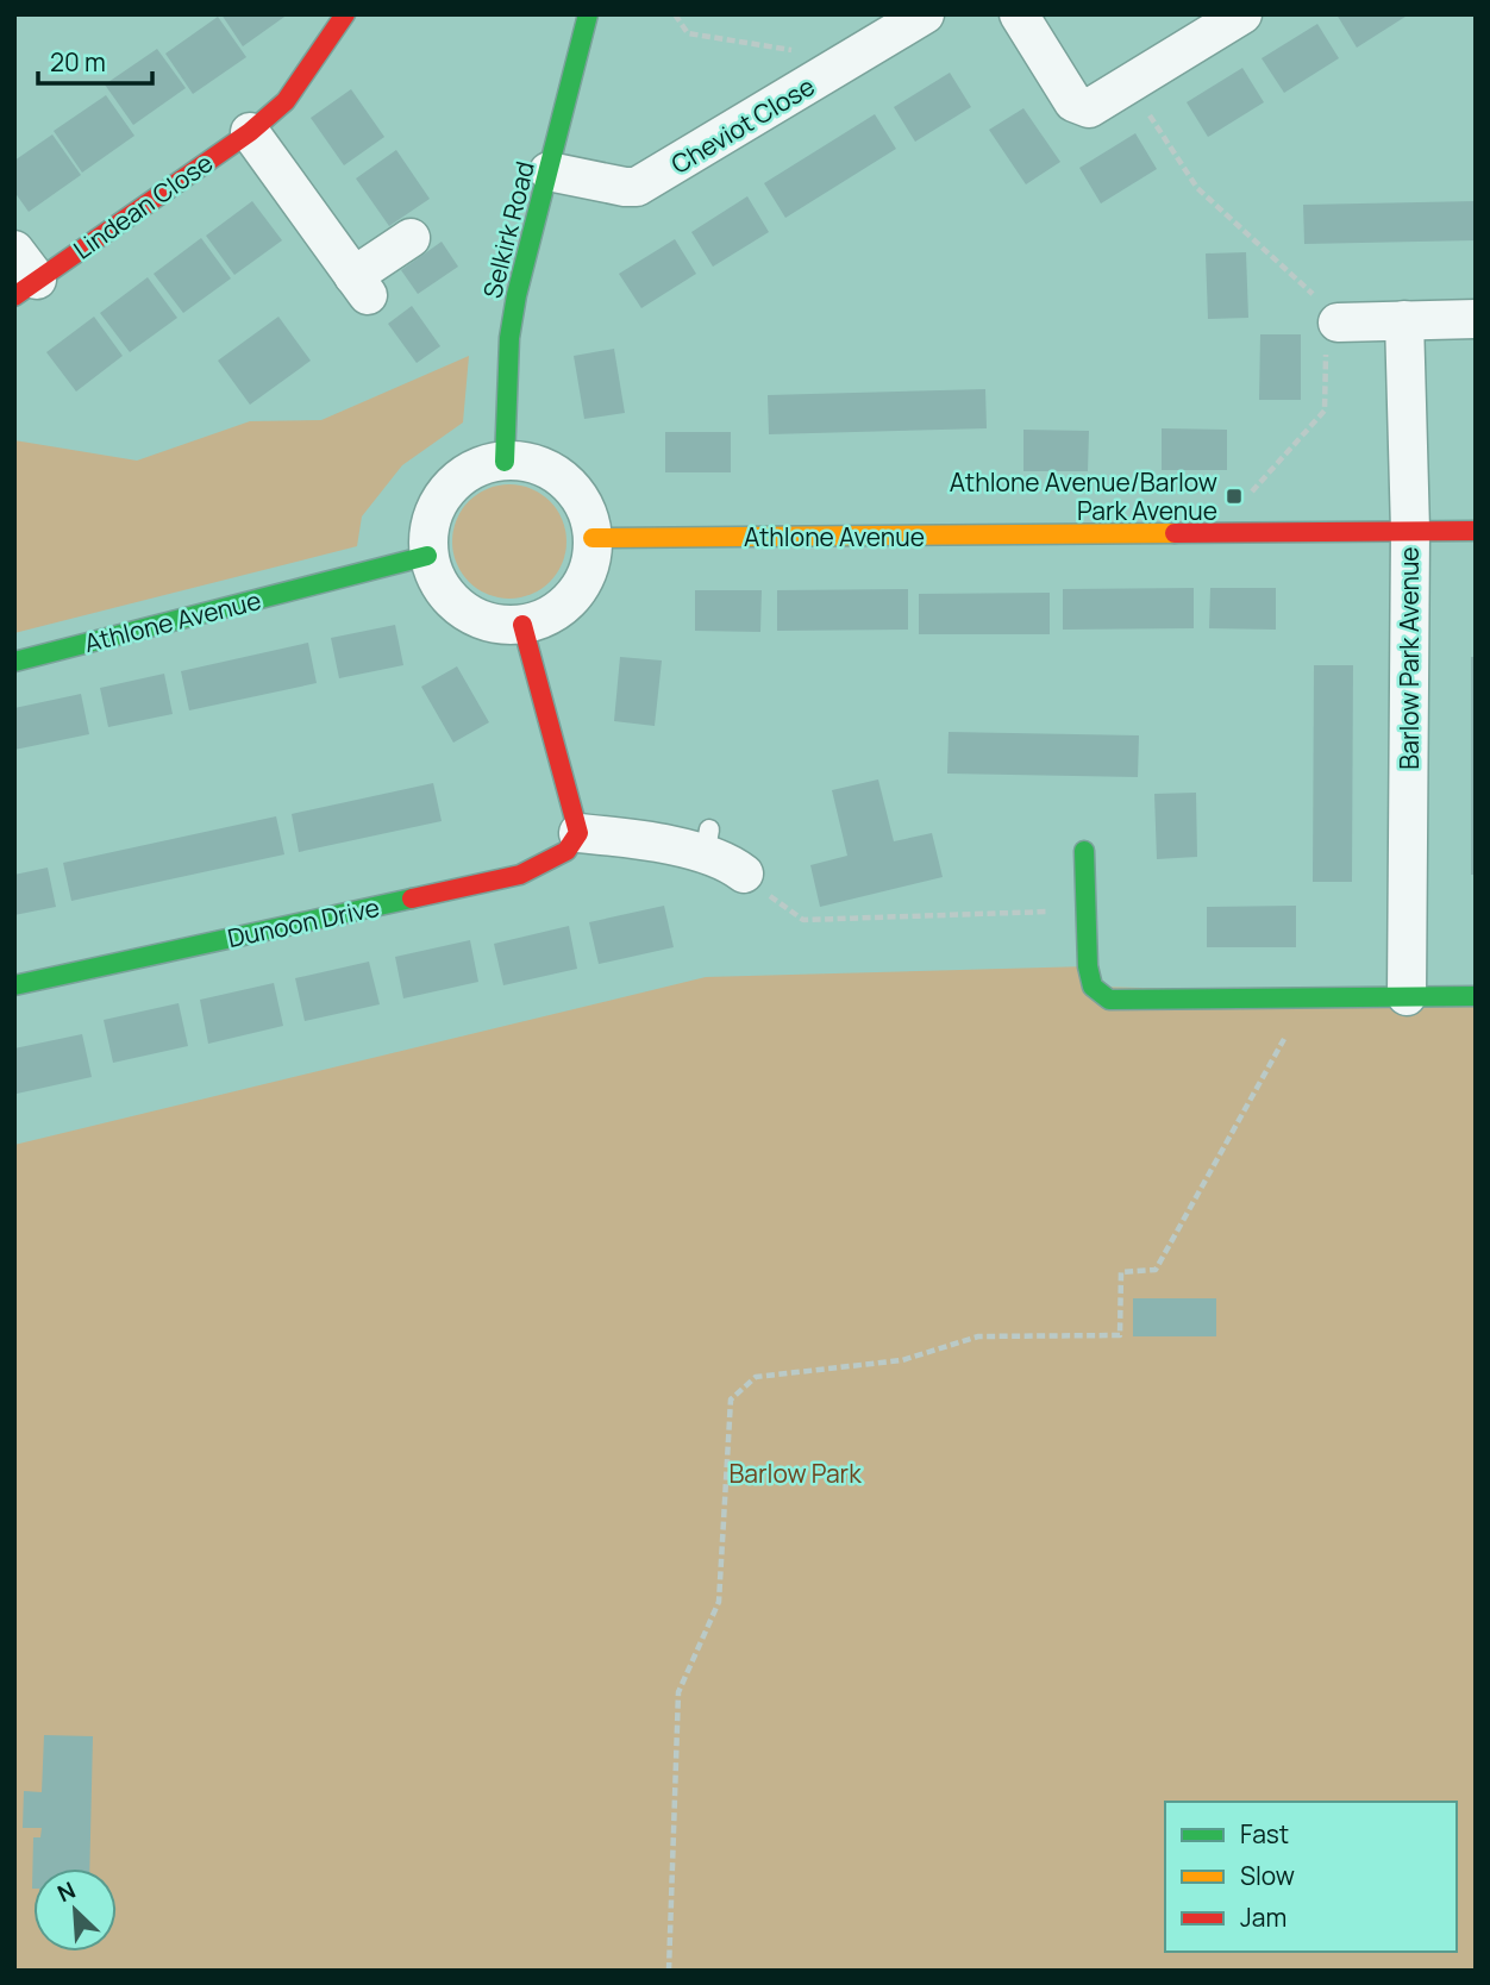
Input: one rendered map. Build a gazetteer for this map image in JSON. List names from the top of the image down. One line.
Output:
{"streets":{"street":["Cheviot Close","Lindean Close","Selkirk Road","Athlone Avenue","Barlow Park Avenue","Dunoon Drive"]},"crossings":[["Cheviot Close","Selkirk Road"],["Selkirk Road","Athlone Avenue"],["Athlone Avenue","Barlow Park Avenue"]],"parks":["Barlow Park"],"places":{"transit":["Athlone Avenue/Barlow Park Avenue"]},"legend":["Fast","Slow","Jam"],"scale_bar":"20 m","north":"top left"}
